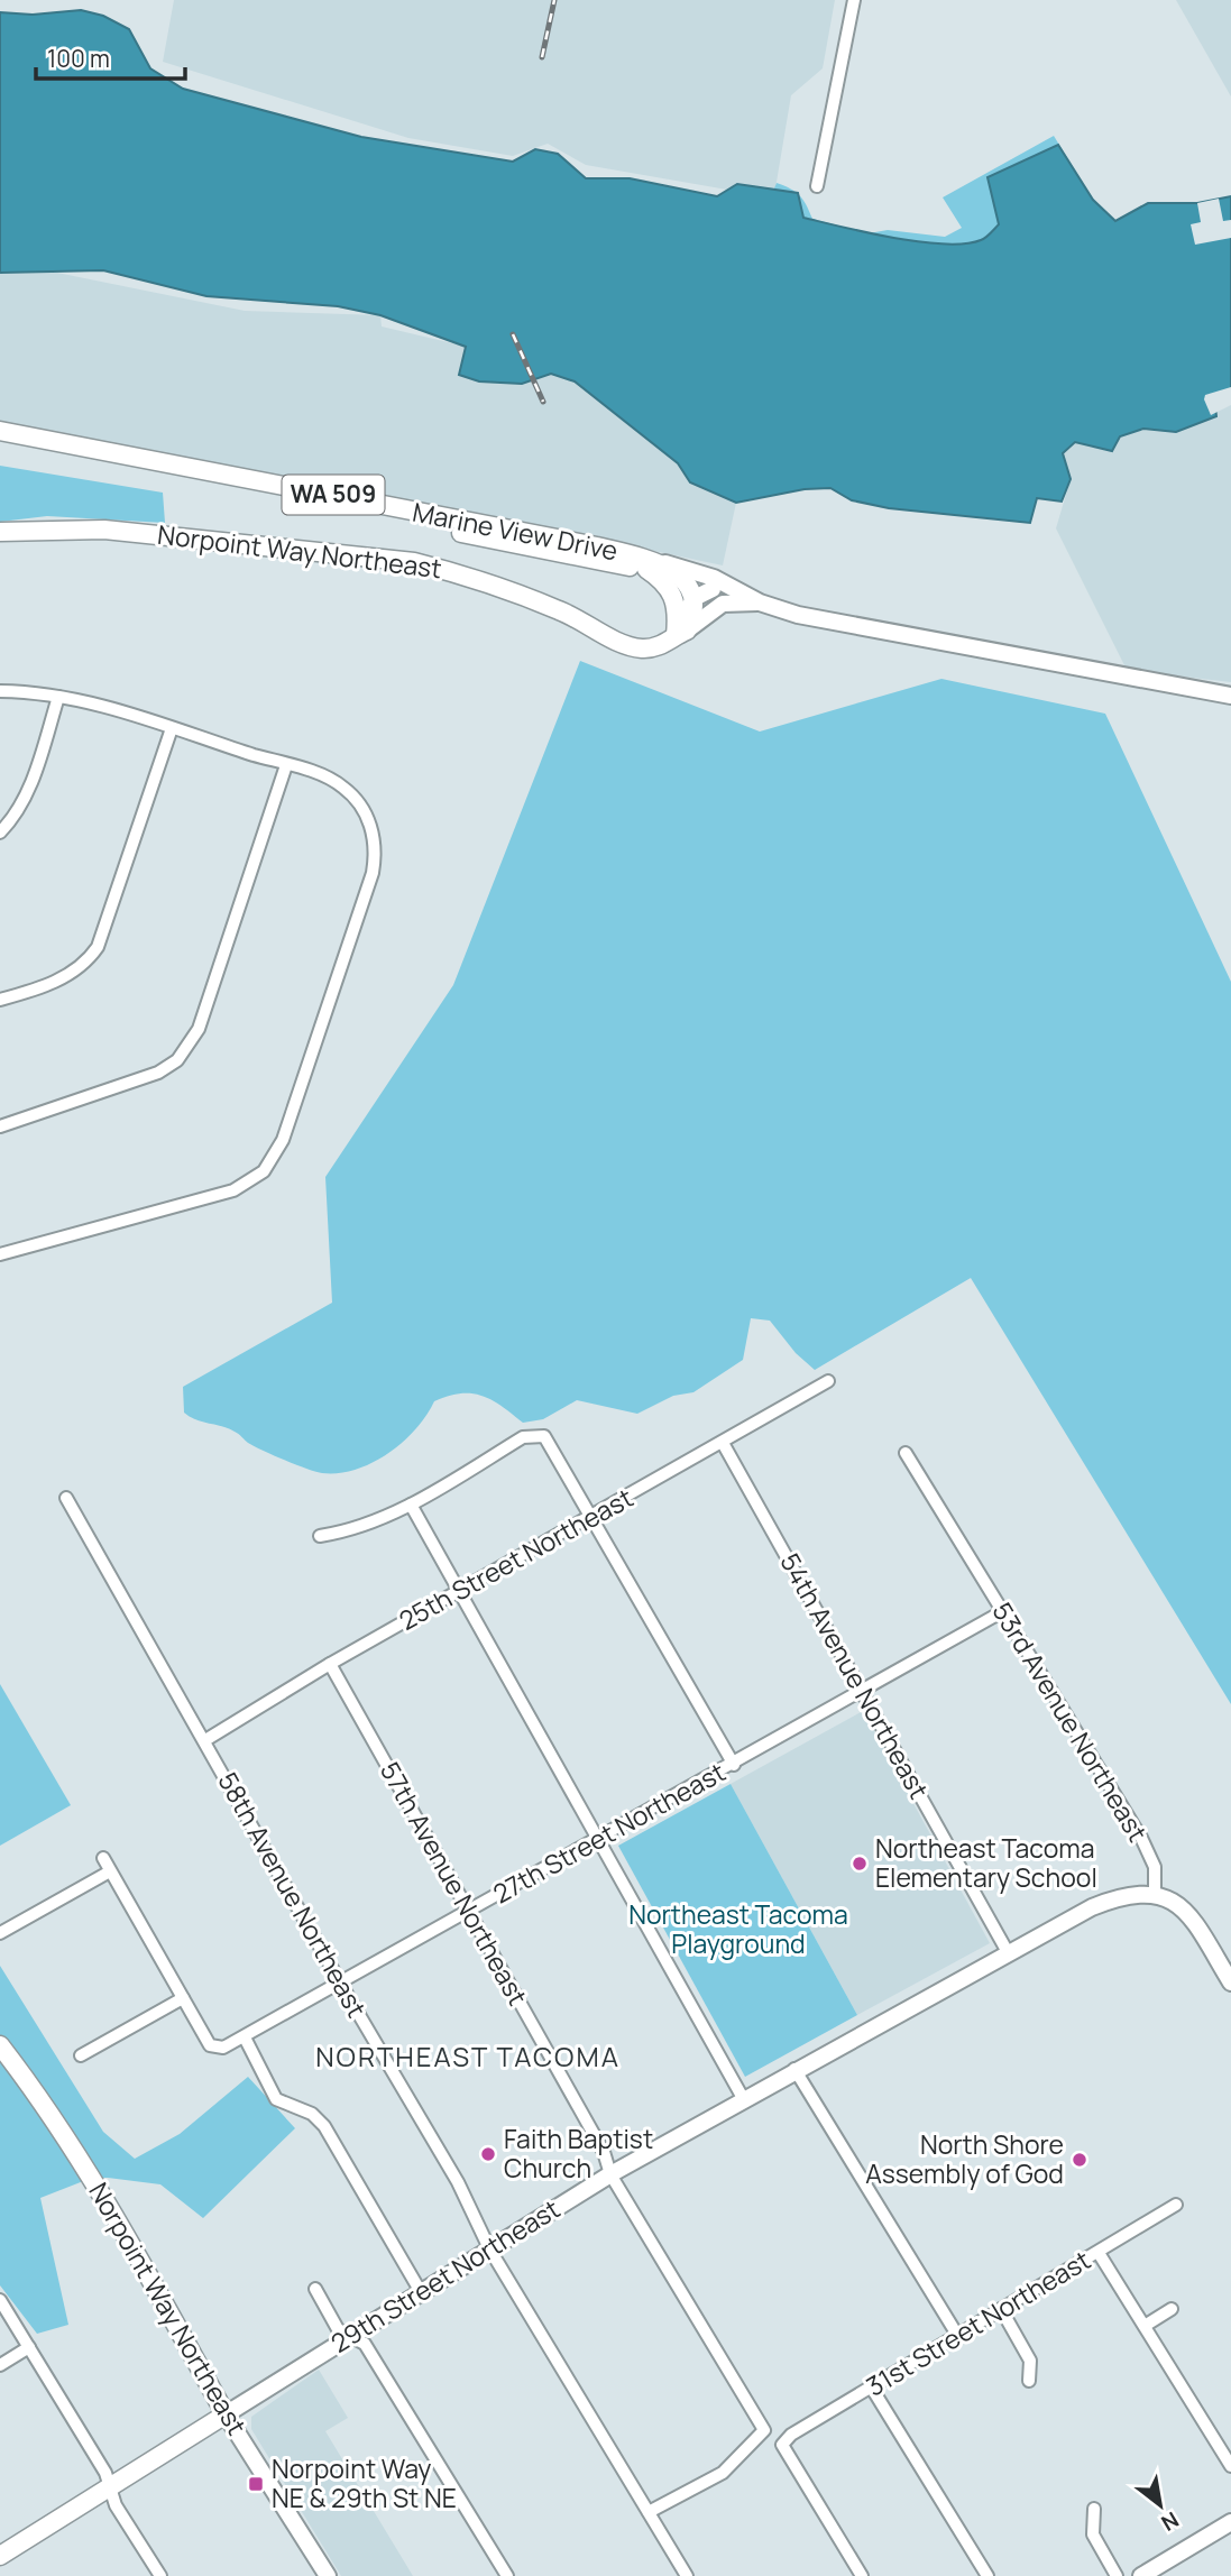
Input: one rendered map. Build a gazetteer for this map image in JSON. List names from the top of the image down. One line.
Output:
{"streets":{"main road":["WA 509","Marine View Drive","Norpoint Way Northeast","29th Street Northeast"],"street":["25th Street Northeast","54th Avenue Northeast","53rd Avenue Northeast","27th Street Northeast","57th Avenue Northeast","58th Avenue Northeast","31st Street Northeast"]},"crossings":[["Norpoint Way Northeast","29th Street Northeast"],["25th Street Northeast","54th Avenue Northeast"],["25th Street Northeast","57th Avenue Northeast"],["25th Street Northeast","58th Avenue Northeast"],["54th Avenue Northeast","27th Street Northeast"],["54th Avenue Northeast","29th Street Northeast"],["53rd Avenue Northeast","27th Street Northeast"],["53rd Avenue Northeast","29th Street Northeast"],["27th Street Northeast","57th Avenue Northeast"],["27th Street Northeast","58th Avenue Northeast"],["57th Avenue Northeast","58th Avenue Northeast"],["57th Avenue Northeast","29th Street Northeast"],["58th Avenue Northeast","29th Street Northeast"]],"districts":["NORTHEAST TACOMA"],"parks":["Northeast Tacoma Playground"],"places":{"other":["Northeast Tacoma Elementary School","Faith Baptist Church","North Shore Assembly of God"],"transit":["Norpoint Way NE & 29th St NE"]},"scale_bar":"100 m","north":"bottom right"}
